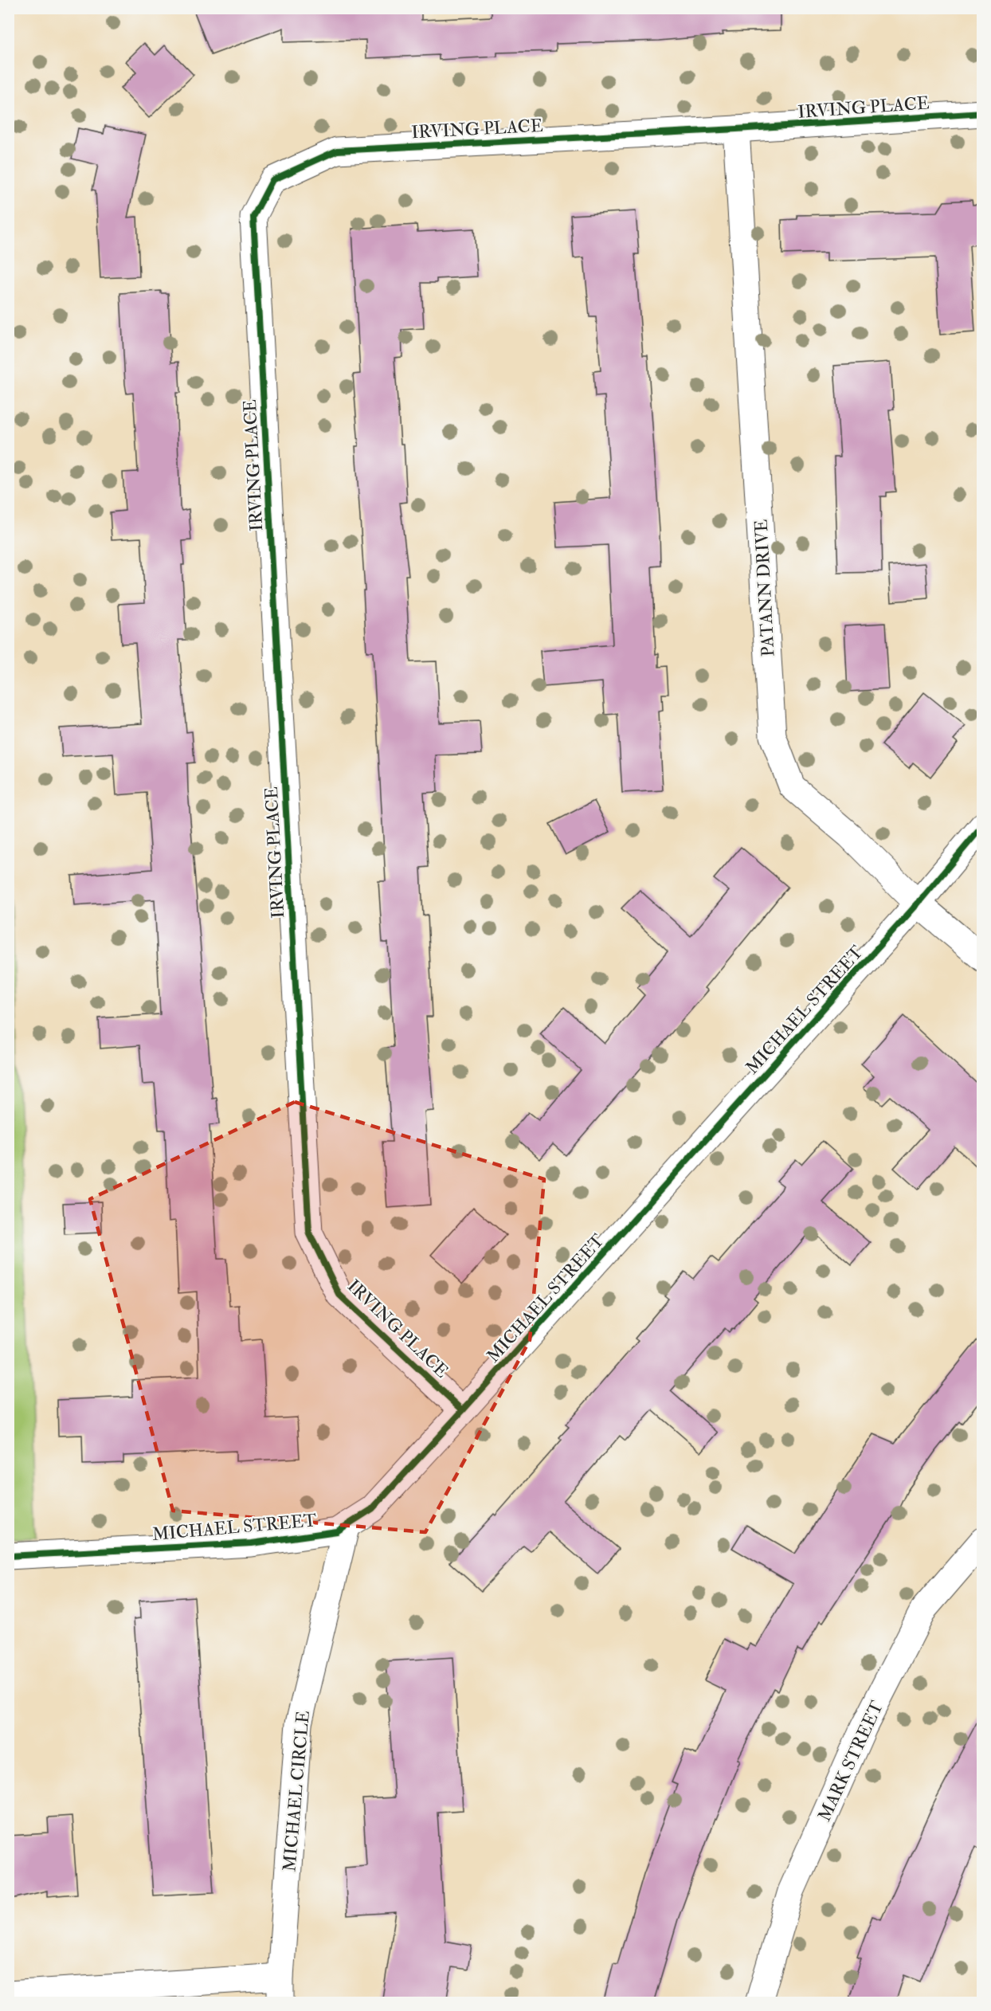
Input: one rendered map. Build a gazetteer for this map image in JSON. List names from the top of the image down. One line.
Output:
{"streets":{"street":["IRVING PLACE","PATANN DRIVE","MICHAEL STREET","MARK STREET","MICHAEL CIRCLE"]},"crossings":[["IRVING PLACE","PATANN DRIVE"],["IRVING PLACE","MICHAEL STREET"],["PATANN DRIVE","MICHAEL STREET"],["MICHAEL STREET","MICHAEL CIRCLE"]]}
